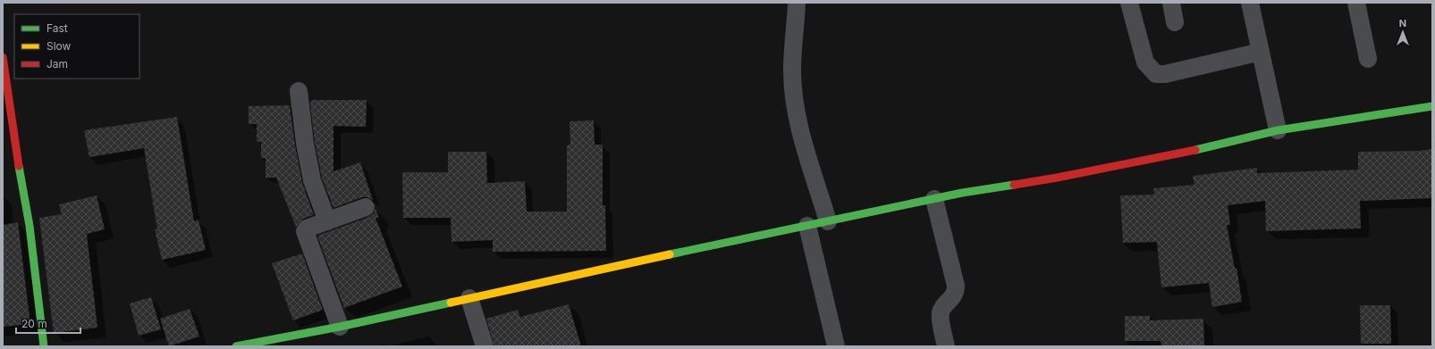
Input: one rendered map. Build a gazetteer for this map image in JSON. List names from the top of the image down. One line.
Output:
{"legend":["Fast","Slow","Jam"],"scale_bar":"20 m","north":"top"}
